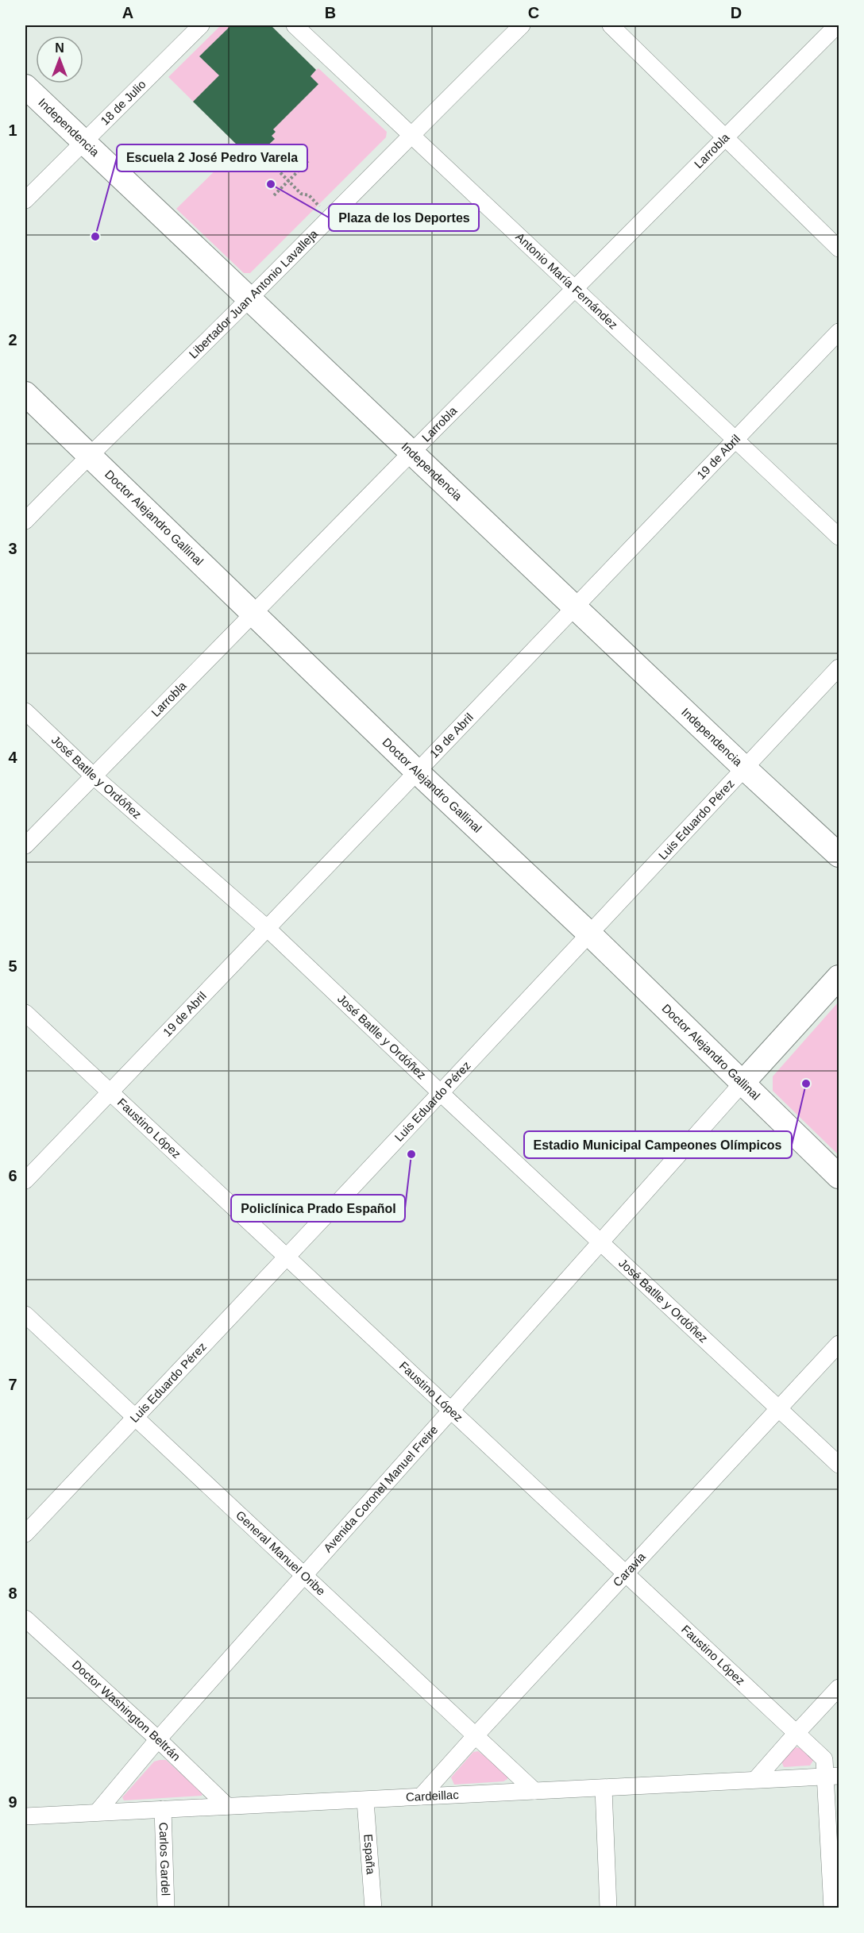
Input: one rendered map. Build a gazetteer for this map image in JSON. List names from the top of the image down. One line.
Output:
{"streets":{"street":["18 de Julio","Independencia","Larrobla","Antonio María Fernández","Libertador Juan Antonio Lavalleja","19 de Abril","Doctor Alejandro Gallinal","José Batlle y Ordóñez","Luis Eduardo Pérez","Faustino López","Avenida Coronel Manuel Freire","General Manuel Oribe","Caravia","Doctor Washington Beltrán","Cardeillac","España","Carlos Gardel"]},"crossings":[["18 de Julio","Independencia"],["Independencia","Larrobla"],["Independencia","Libertador Juan Antonio Lavalleja"],["Independencia","19 de Abril"],["Independencia","Luis Eduardo Pérez"],["Larrobla","Antonio María Fernández"],["Larrobla","Doctor Alejandro Gallinal"],["Larrobla","José Batlle y Ordóñez"],["Antonio María Fernández","Libertador Juan Antonio Lavalleja"],["Antonio María Fernández","19 de Abril"],["Libertador Juan Antonio Lavalleja","Doctor Alejandro Gallinal"],["19 de Abril","Doctor Alejandro Gallinal"],["19 de Abril","José Batlle y Ordóñez"],["19 de Abril","Faustino López"],["Doctor Alejandro Gallinal","Luis Eduardo Pérez"],["Doctor Alejandro Gallinal","Avenida Coronel Manuel Freire"],["José Batlle y Ordóñez","Luis Eduardo Pérez"],["José Batlle y Ordóñez","Avenida Coronel Manuel Freire"],["José Batlle y Ordóñez","Caravia"],["Luis Eduardo Pérez","Faustino López"],["Luis Eduardo Pérez","General Manuel Oribe"],["Faustino López","Avenida Coronel Manuel Freire"],["Faustino López","Caravia"],["Faustino López","Cardeillac"],["Avenida Coronel Manuel Freire","General Manuel Oribe"],["Avenida Coronel Manuel Freire","Doctor Washington Beltrán"],["Avenida Coronel Manuel Freire","Cardeillac"],["General Manuel Oribe","Caravia"],["General Manuel Oribe","Cardeillac"],["Caravia","Cardeillac"],["Doctor Washington Beltrán","Cardeillac"],["Cardeillac","España"],["Cardeillac","Carlos Gardel"]],"places":["Plaza de los Deportes","Escuela 2 José Pedro Varela","Estadio Municipal Campeones Olímpicos","Policlínica Prado Español"],"north":"top","grid":{"columns":["A","B","C","D"],"rows":["1","2","3","4","5","6","7","8","9"]}}
